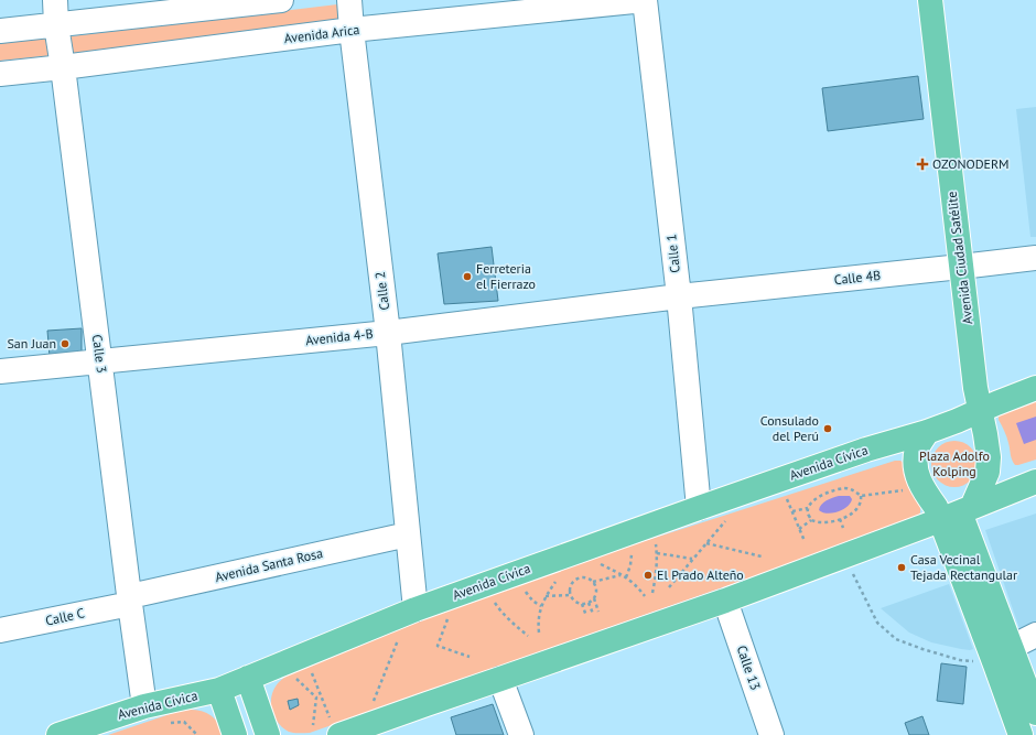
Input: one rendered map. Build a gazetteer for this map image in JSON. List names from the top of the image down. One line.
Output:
{"streets":{"main road":["Avenida Ciudad Satélite","Avenida Cívica"],"street":["Avenida Arica","Calle 1","Calle 4B","Calle 2","Avenida 4-B","Calle 3","Avenida Santa Rosa","Calle C","Calle 13"]},"crossings":[["Avenida Arica","Calle 1"],["Avenida Arica","Calle 2"],["Avenida Arica","Calle 3"],["Calle 1","Calle 4B"],["Calle 1","Avenida 4-B"],["Calle 1","Avenida Cívica"],["Avenida Ciudad Satélite","Calle 4B"],["Avenida Ciudad Satélite","Avenida Cívica"],["Calle 4B","Avenida 4-B"],["Calle 2","Avenida 4-B"],["Calle 2","Avenida Cívica"],["Calle 2","Avenida Santa Rosa"],["Avenida 4-B","Calle 3"],["Calle 3","Avenida Cívica"],["Calle 3","Avenida Santa Rosa"],["Calle 3","Calle C"],["Avenida Santa Rosa","Calle C"]],"parks":["Plaza Adolfo Kolping"],"places":{"health":["OZONODERM"],"other":["Ferreteria el Fierrazo","San Juan","Consulado del Perú","Casa Vecinal Tejada Rectangular","El Prado Alteño"]}}
